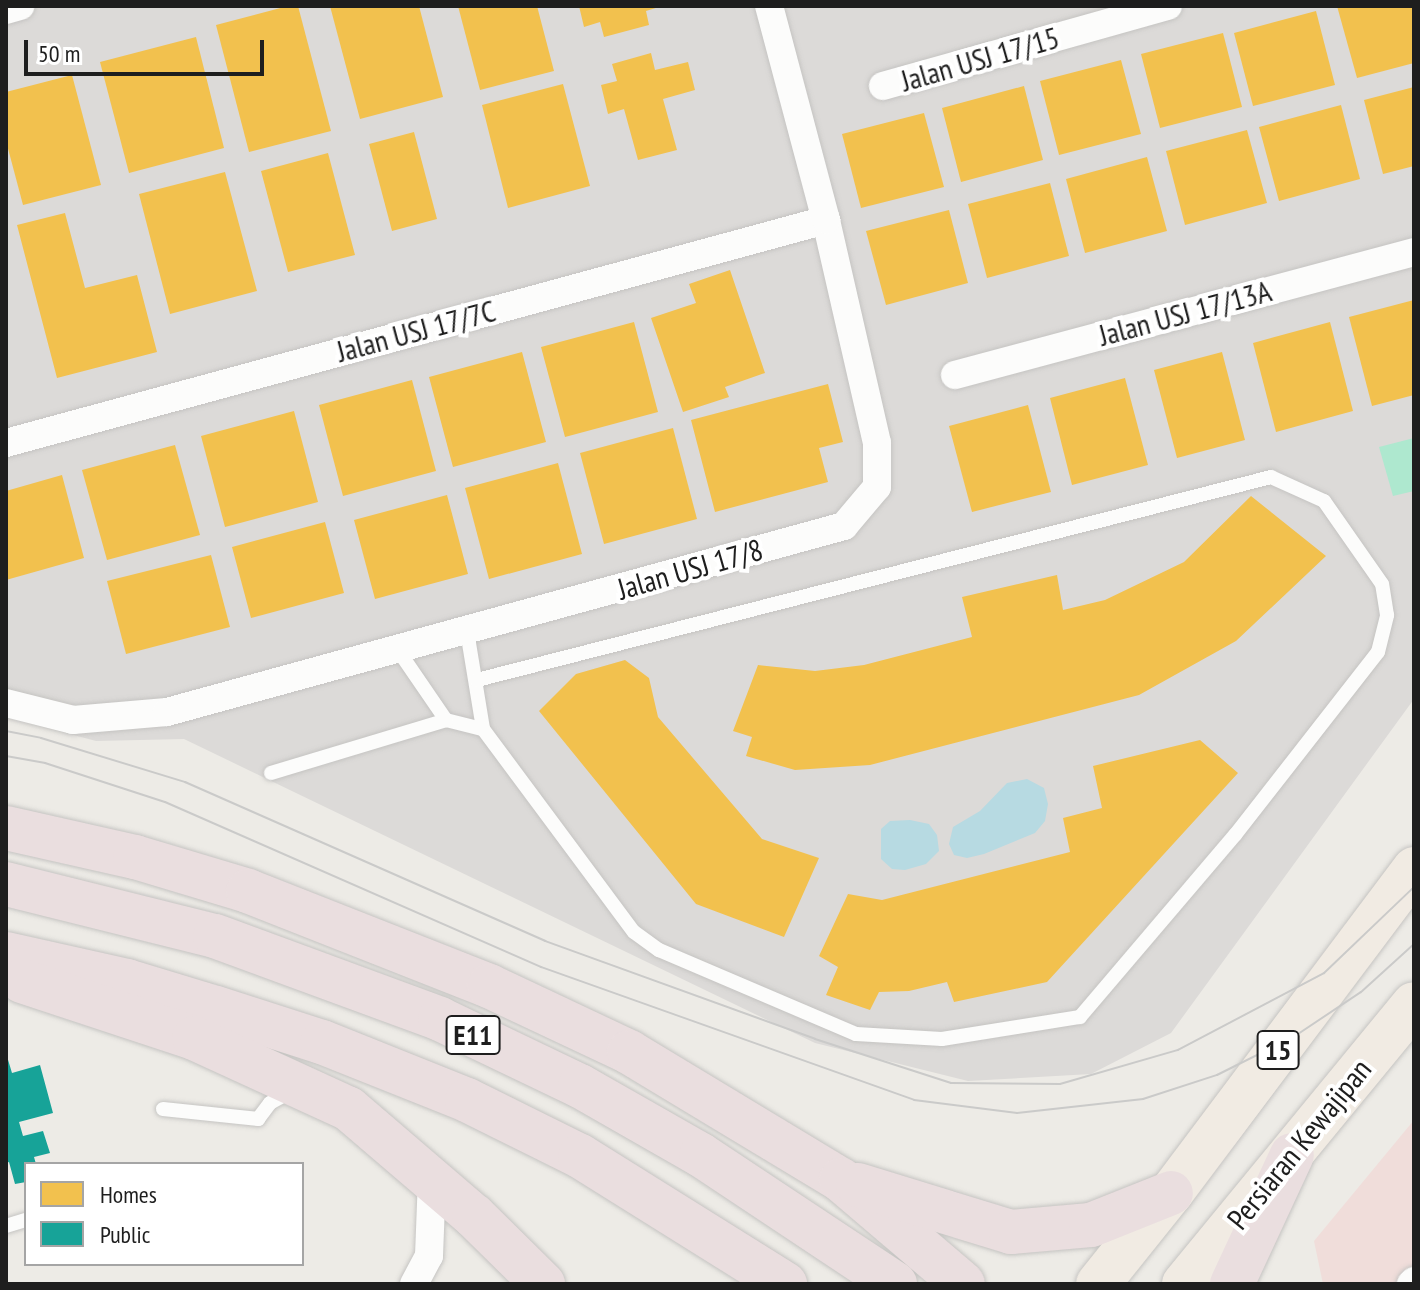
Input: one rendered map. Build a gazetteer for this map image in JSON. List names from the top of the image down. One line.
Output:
{"streets":{"highway":["E11"],"main road":["15","Persiaran Kewajipan"],"street":["Jalan USJ 17/15","Jalan USJ 17/13A","Jalan USJ 17/7C","Jalan USJ 17/8"]},"crossings":[["Jalan USJ 17/7C","Jalan USJ 17/8"]],"legend":["Homes","Public"],"scale_bar":"50 m"}
